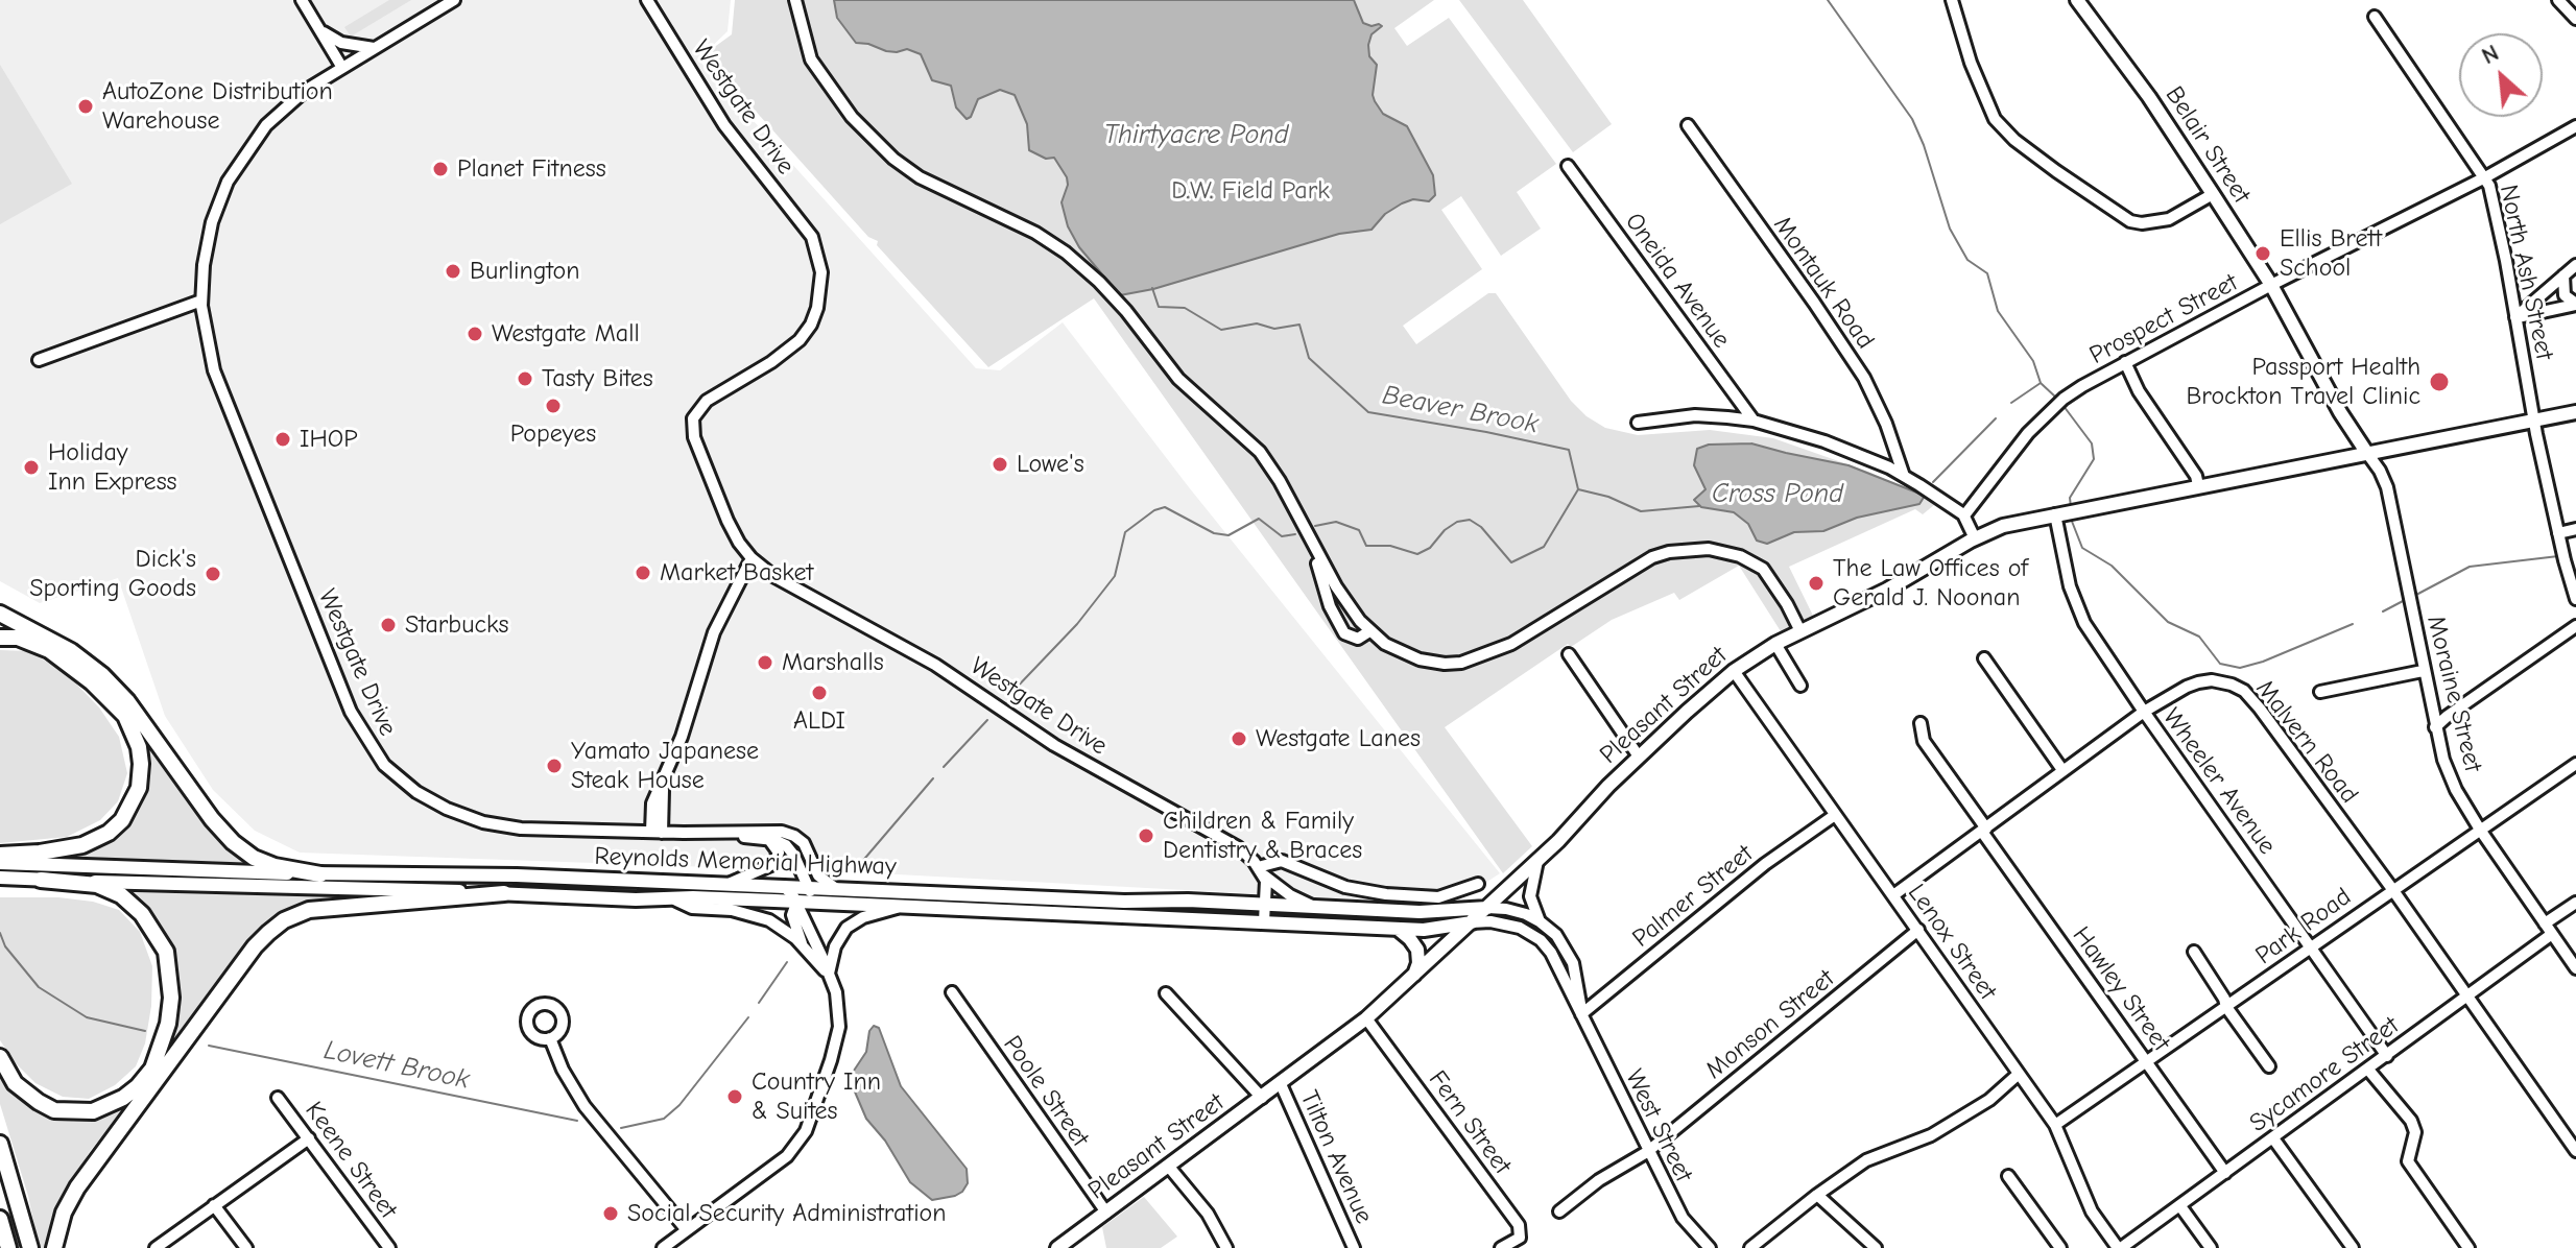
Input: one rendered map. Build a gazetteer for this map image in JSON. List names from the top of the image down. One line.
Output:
{"streets":{"main road":["Belair Street","Pleasant Street","Reynolds Memorial Highway"],"street":["Westgate Drive","North Ash Street","Oneida Avenue","Montauk Road","Prospect Street","Moraine Street","Malvern Road","Wheeler Avenue","Palmer Street","Park Road","Lenox Street","Hawley Street","Monson Street","Sycamore Street","Poole Street","Fern Street","West Street","Tilton Avenue","Keene Street"]},"crossings":[["Westgate Drive","Reynolds Memorial Highway"],["Belair Street","Prospect Street"],["Belair Street","Moraine Street"],["Belair Street","Pleasant Street"],["North Ash Street","Prospect Street"],["North Ash Street","Pleasant Street"],["Moraine Street","Pleasant Street"],["Moraine Street","Park Road"],["Moraine Street","Sycamore Street"],["Pleasant Street","Wheeler Avenue"],["Pleasant Street","Reynolds Memorial Highway"],["Pleasant Street","Lenox Street"],["Pleasant Street","Poole Street"],["Pleasant Street","Fern Street"],["Pleasant Street","West Street"],["Pleasant Street","Tilton Avenue"],["Malvern Road","Wheeler Avenue"],["Malvern Road","Park Road"],["Malvern Road","Lenox Street"],["Malvern Road","Hawley Street"],["Malvern Road","Sycamore Street"],["Wheeler Avenue","Park Road"],["Wheeler Avenue","Sycamore Street"],["Reynolds Memorial Highway","West Street"],["Palmer Street","Lenox Street"],["Palmer Street","West Street"],["Park Road","Lenox Street"],["Park Road","Hawley Street"],["Lenox Street","Monson Street"],["Lenox Street","Sycamore Street"],["Hawley Street","Sycamore Street"],["Monson Street","West Street"]],"water":["Thirtyacre Pond","Beaver Brook","Cross Pond","Lovett Brook"],"parks":["D.W. Field Park"],"places":["AutoZone Distribution Warehouse","Planet Fitness","Ellis Brett School","Burlington","Westgate Mall","Tasty Bites","Passport Health Brockton Travel Clinic","Popeyes","IHOP","Lowe's","Holiday Inn Express","Market Basket","Dick's Sporting Goods","The Law Offices of Gerald J. Noonan","Starbucks","Marshalls","ALDI","Westgate Lanes","Yamato Japanese Steak House","Children & Family Dentistry & Braces","Country Inn & Suites","Social Security Administration"],"north":"top left"}
